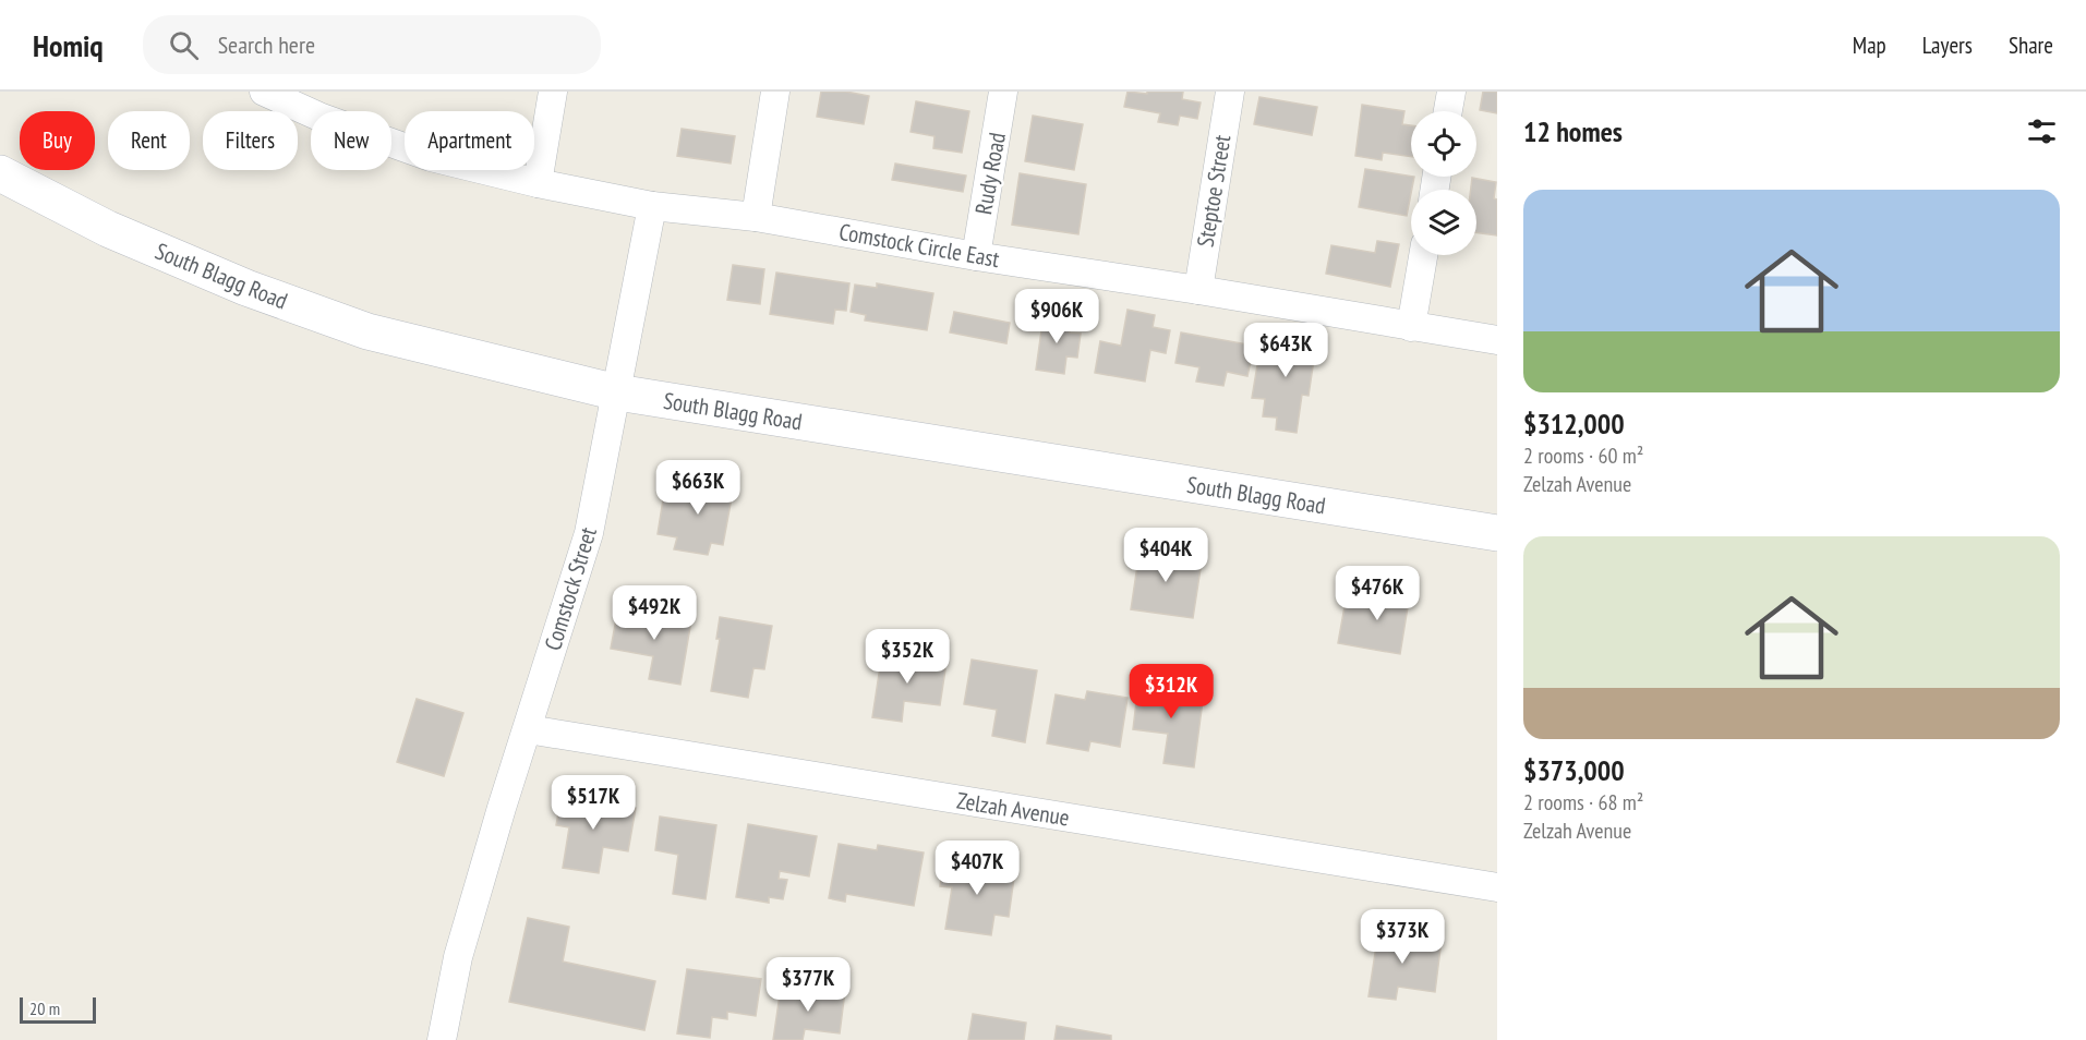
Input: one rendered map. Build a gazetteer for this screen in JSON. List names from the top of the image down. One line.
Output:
{"streets":{"main road":["South Blagg Road"],"street":["Rudy Road","Steptoe Street","Comstock Circle East","Comstock Street","Zelzah Avenue"]},"crossings":[["Rudy Road","Comstock Circle East"],["Steptoe Street","Comstock Circle East"],["Comstock Circle East","Comstock Street"],["South Blagg Road","Comstock Street"],["Comstock Street","Zelzah Avenue"]],"scale_bar":"20 m","page":{"header":"Homiq","search":"Search here","nav":["Map","Layers","Share"],"heading":"12 homes","chip":["Buy","Rent","Filters","New","Apartment"],"list":[{"name":"$312,000","note":"2 rooms · 60 m² · Zelzah Avenue"},{"name":"$373,000","note":"2 rooms · 68 m² · Zelzah Avenue"}],"price":["$906K","$643K","$663K","$404K","$476K","$492K","$352K","$312K","$517K","$407K","$373K","$377K"],"scale":"20 m"}}
